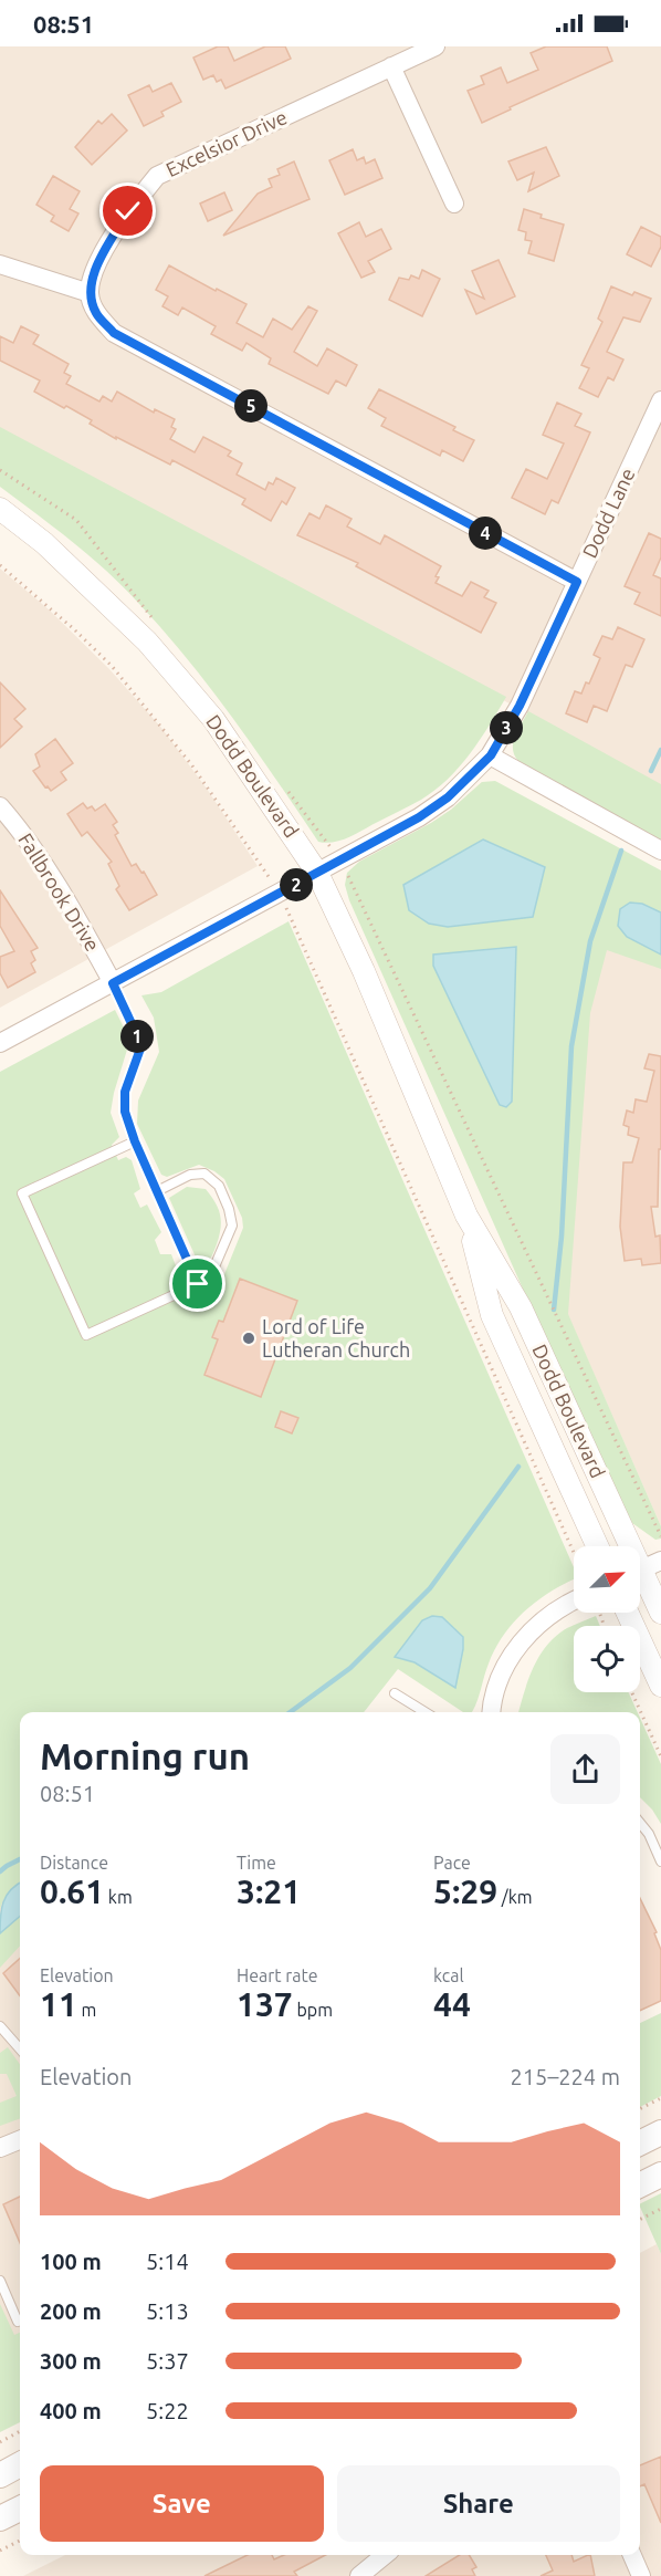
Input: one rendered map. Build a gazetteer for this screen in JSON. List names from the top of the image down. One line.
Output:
{"streets":{"street":["Excelsior Drive","Dodd Lane","Dodd Boulevard","Fallbrook Drive"]},"crossings":[["Dodd Lane","Dodd Boulevard"],["Dodd Lane","Fallbrook Drive"]],"places":["Lord of Life Lutheran Church"],"north":"top right","page":{"status":"08:51","pins":["5","4","3","2","1"],"heading":["Morning run","08:51"],"stats":[["Distance","0.61 km"],["Time","3:21"],["Pace","5:29 /km"],["Elevation","11 m"],["Heart rate","137 bpm"],["kcal","44"]],"chart":["Elevation","215–224 m"],"list":[{"name":"100 m","note":"5:14"},{"name":"200 m","note":"5:13"},{"name":"300 m","note":"5:37"},{"name":"400 m","note":"5:22"}],"buttons":["Save","Share"]}}
